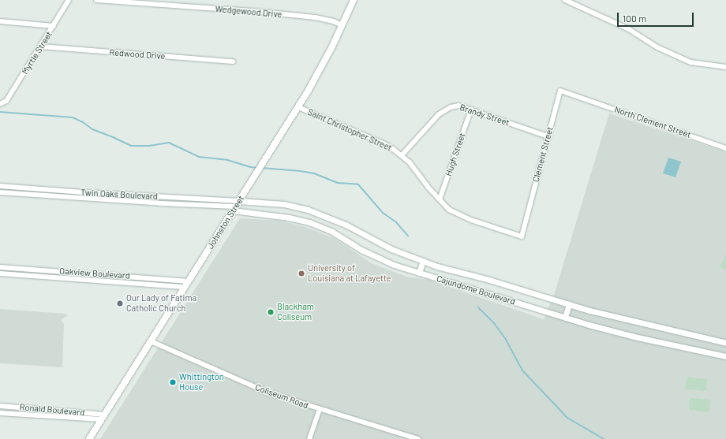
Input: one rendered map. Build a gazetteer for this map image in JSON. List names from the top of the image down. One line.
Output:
{"streets":{"main road":["Johnston Street"],"street":["Wedgewood Drive","Myrtle Street","Redwood Drive","Brandy Street","North Clement Street","Saint Christopher Street","Hugh Street","Clement Street","Twin Oaks Boulevard","Oakview Boulevard","Cajundome Boulevard","Coliseum Road","Ronald Boulevard"]},"crossings":[["Wedgewood Drive","Johnston Street"],["Myrtle Street","Redwood Drive"],["Brandy Street","Saint Christopher Street"],["Brandy Street","Hugh Street"],["Brandy Street","Clement Street"],["North Clement Street","Clement Street"],["Saint Christopher Street","Hugh Street"],["Saint Christopher Street","Clement Street"],["Saint Christopher Street","Johnston Street"],["Twin Oaks Boulevard","Johnston Street"],["Twin Oaks Boulevard","Cajundome Boulevard"],["Johnston Street","Oakview Boulevard"],["Johnston Street","Cajundome Boulevard"],["Johnston Street","Coliseum Road"],["Johnston Street","Ronald Boulevard"]],"places":["University of Louisiana at Lafayette","Our Lady of Fatima Catholic Church","Blackham Coliseum","Whittington House"],"scale_bar":"100 m"}
